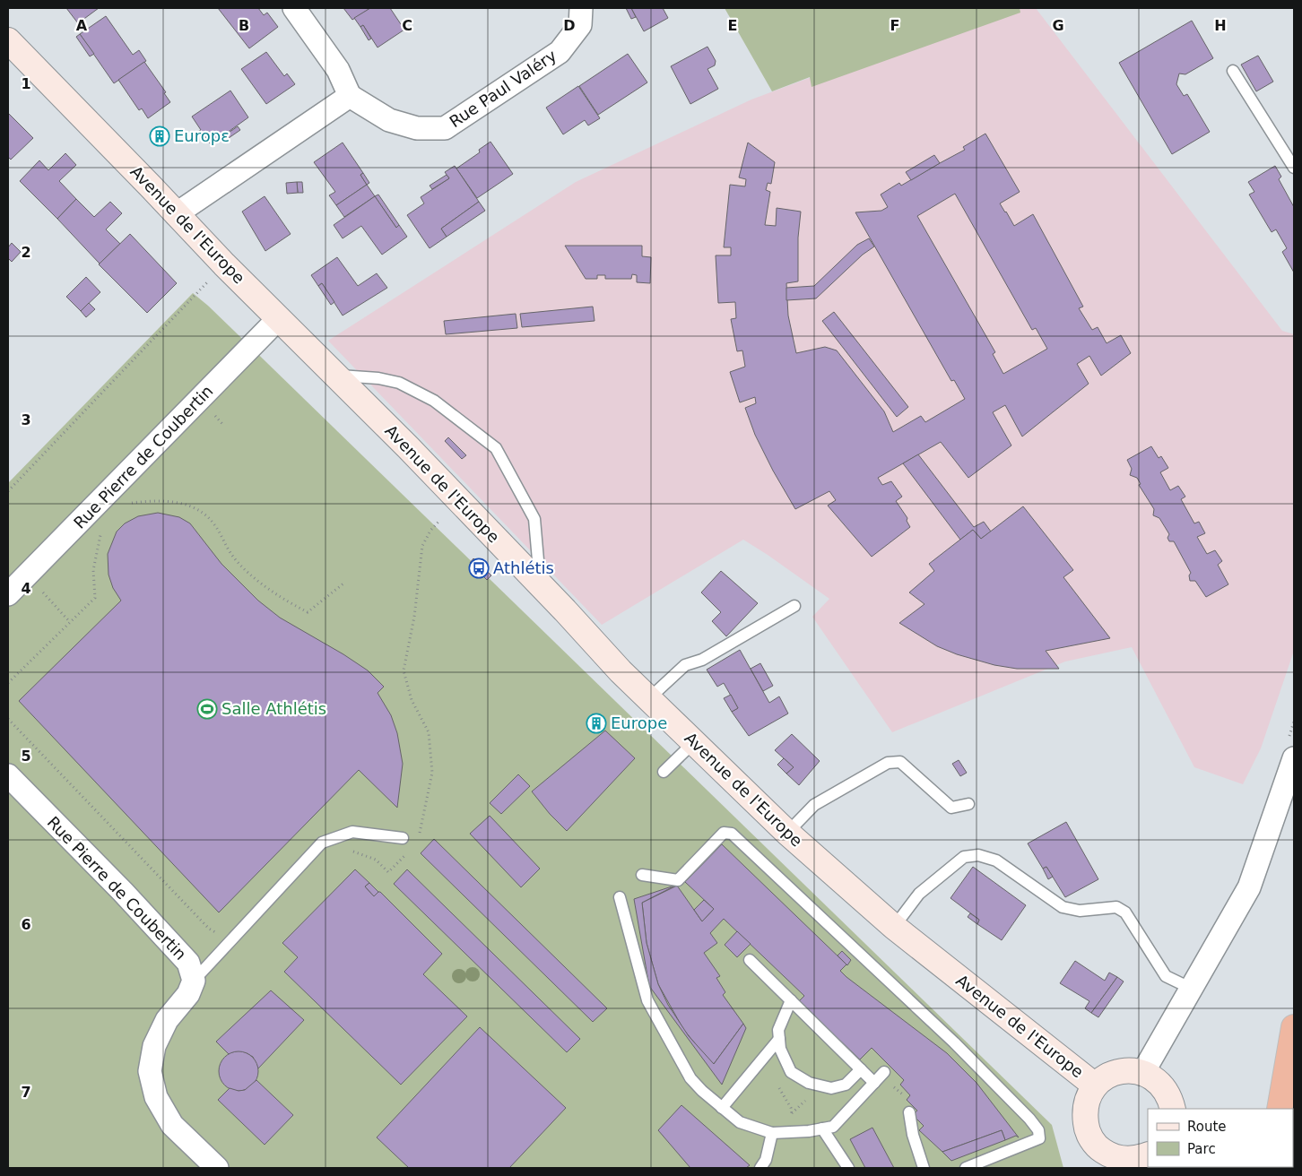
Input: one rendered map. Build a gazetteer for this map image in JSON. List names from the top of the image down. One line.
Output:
{"streets":{"street":["Rue Paul Valéry","Avenue de l'Europe","Rue Pierre de Coubertin"]},"crossings":[["Avenue de l'Europe","Rue Pierre de Coubertin"]],"places":{"building":["Εuropε","Europe"],"bus stop":["Athlétis"],"sports":["Salle Athlétis"]},"legend":["Route","Parc"],"grid":{"columns":["A","B","C","D","E","F","G","H"],"rows":["1","2","3","4","5","6","7"]}}
